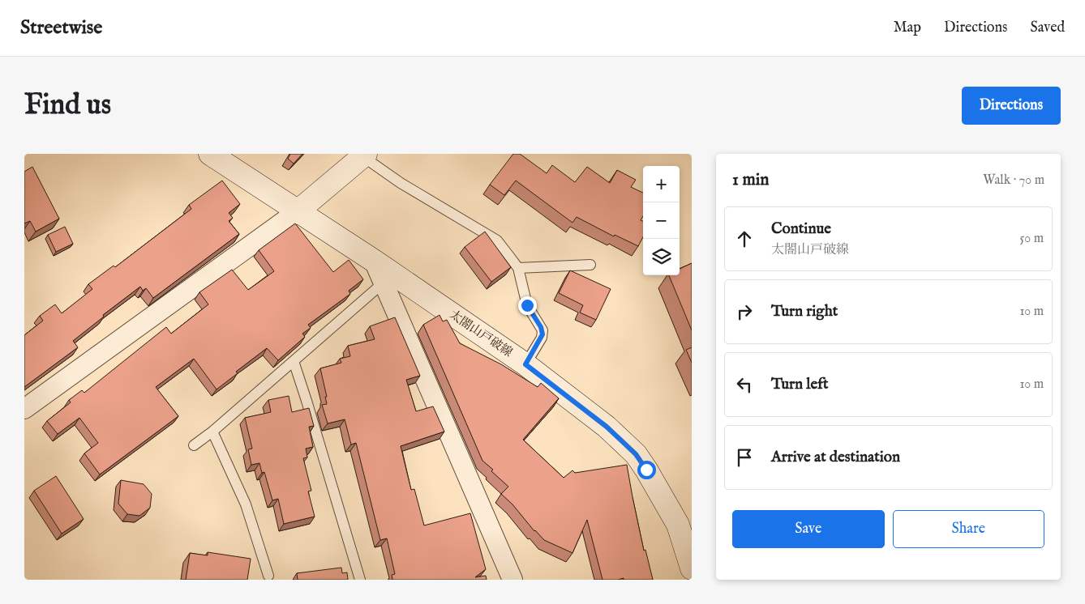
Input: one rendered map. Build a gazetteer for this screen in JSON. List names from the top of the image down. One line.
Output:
{"streets":{"main road":["太閤山戸破線"]},"page":{"header":"Streetwise","nav":["Map","Directions","Saved"],"buttons":["Directions",["Save","Share"]],"title":"Find us","heading":["1 min","Walk · 70 m"],"map_buttons":["+","−"],"list":[["Continue","太閤山戸破線","50 m"],["Turn right","10 m"],["Turn left","10 m"],"Arrive at destination"]}}
